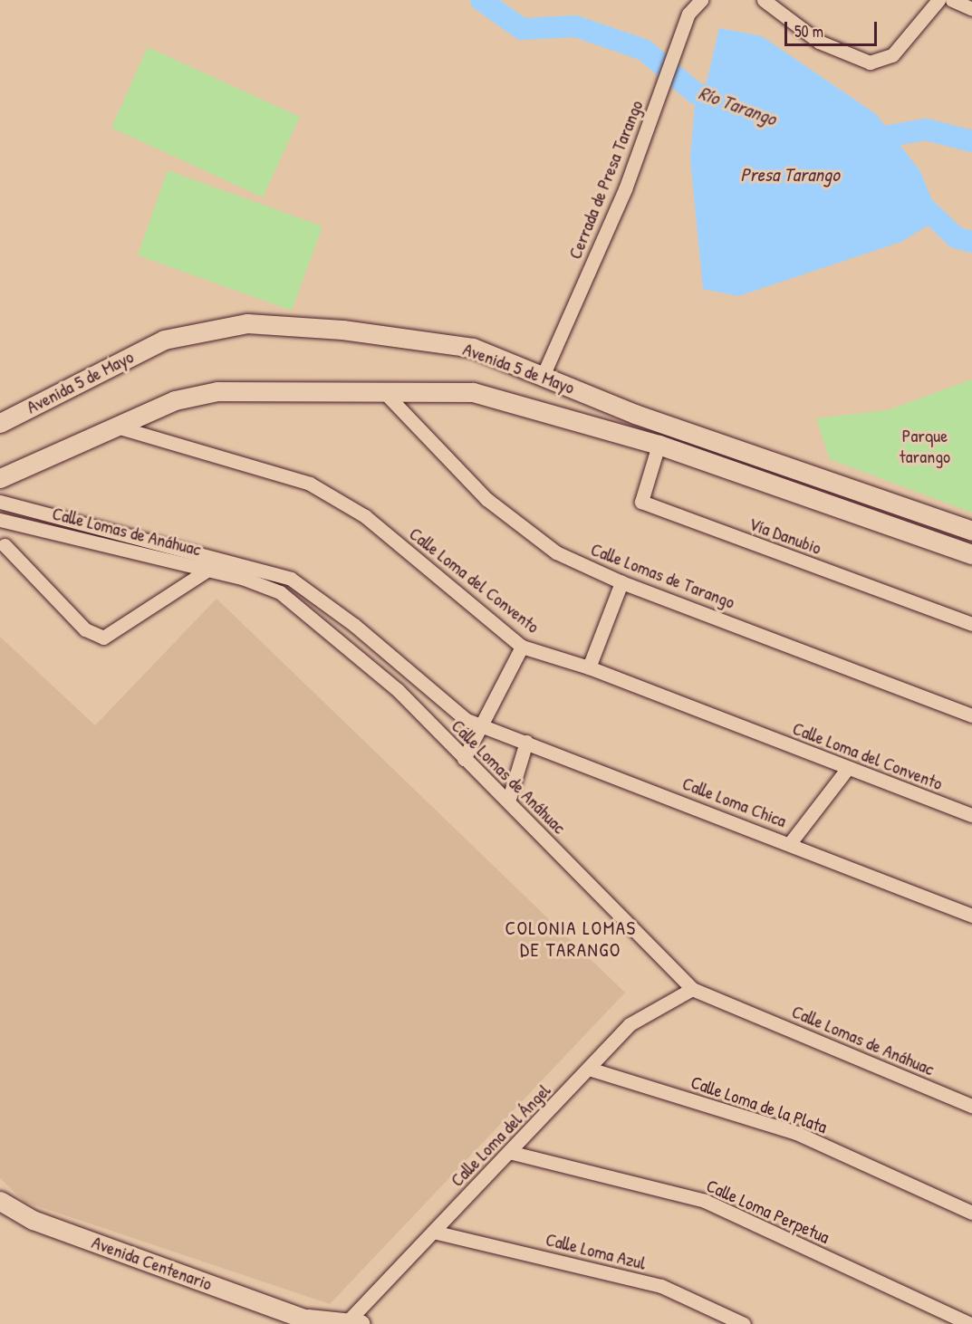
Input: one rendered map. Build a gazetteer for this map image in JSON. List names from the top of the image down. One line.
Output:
{"streets":{"main road":["Avenida 5 de Mayo","Avenida Centenario"],"street":["Cerrada de Presa Tarango","Calle Lomas de Anáhuac","Vía Danubio","Calle Lomas de Tarango","Calle Loma del Convento","Calle Loma Chica","Calle Loma de la Plata","Calle Loma del Ángel","Calle Loma Perpetua","Calle Loma Azul"]},"crossings":[["Cerrada de Presa Tarango","Avenida 5 de Mayo"],["Avenida 5 de Mayo","Vía Danubio"],["Avenida 5 de Mayo","Calle Lomas de Tarango"],["Avenida 5 de Mayo","Calle Loma del Convento"],["Calle Lomas de Anáhuac","Calle Loma Chica"],["Calle Lomas de Anáhuac","Calle Loma del Ángel"],["Calle Loma de la Plata","Calle Loma del Ángel"],["Calle Loma del Ángel","Calle Loma Perpetua"],["Calle Loma del Ángel","Calle Loma Azul"],["Calle Loma del Ángel","Avenida Centenario"]],"districts":["COLONIA LOMAS DE TARANGO"],"water":["Río Tarango","Presa Tarango"],"parks":["Parque tarango"],"scale_bar":"50 m"}
